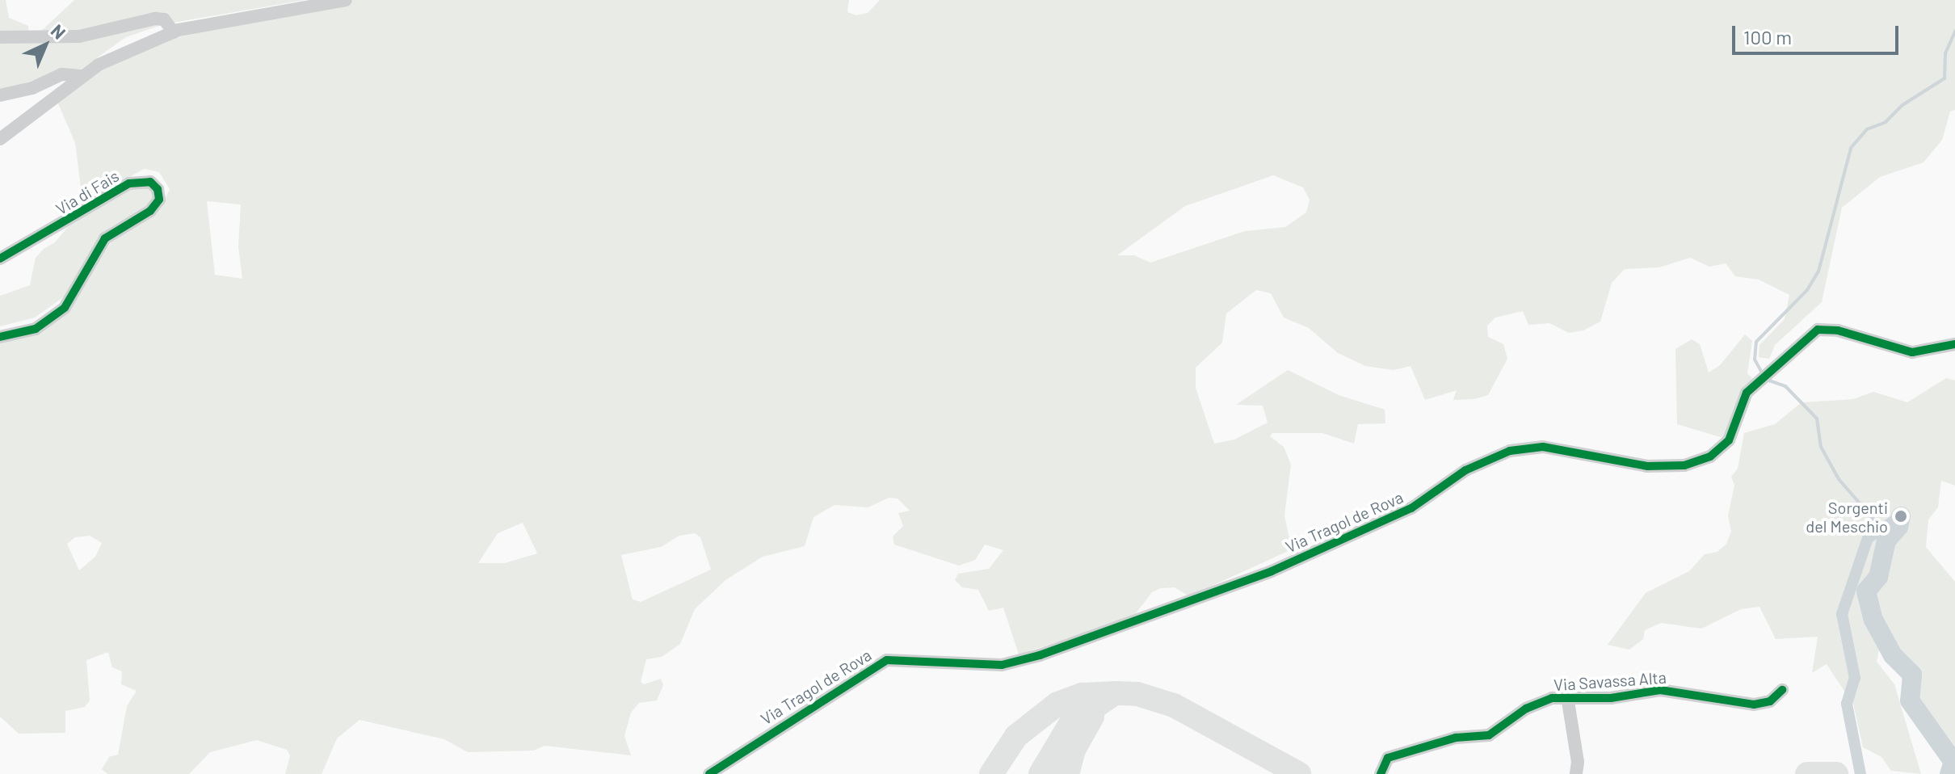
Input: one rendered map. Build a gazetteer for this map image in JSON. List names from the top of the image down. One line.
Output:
{"streets":{"street":["Via di Fais","Via Tragol de Rova","Via Savassa Alta"]},"places":["Sorgenti del Meschio"],"scale_bar":"100 m","north":"top right"}
